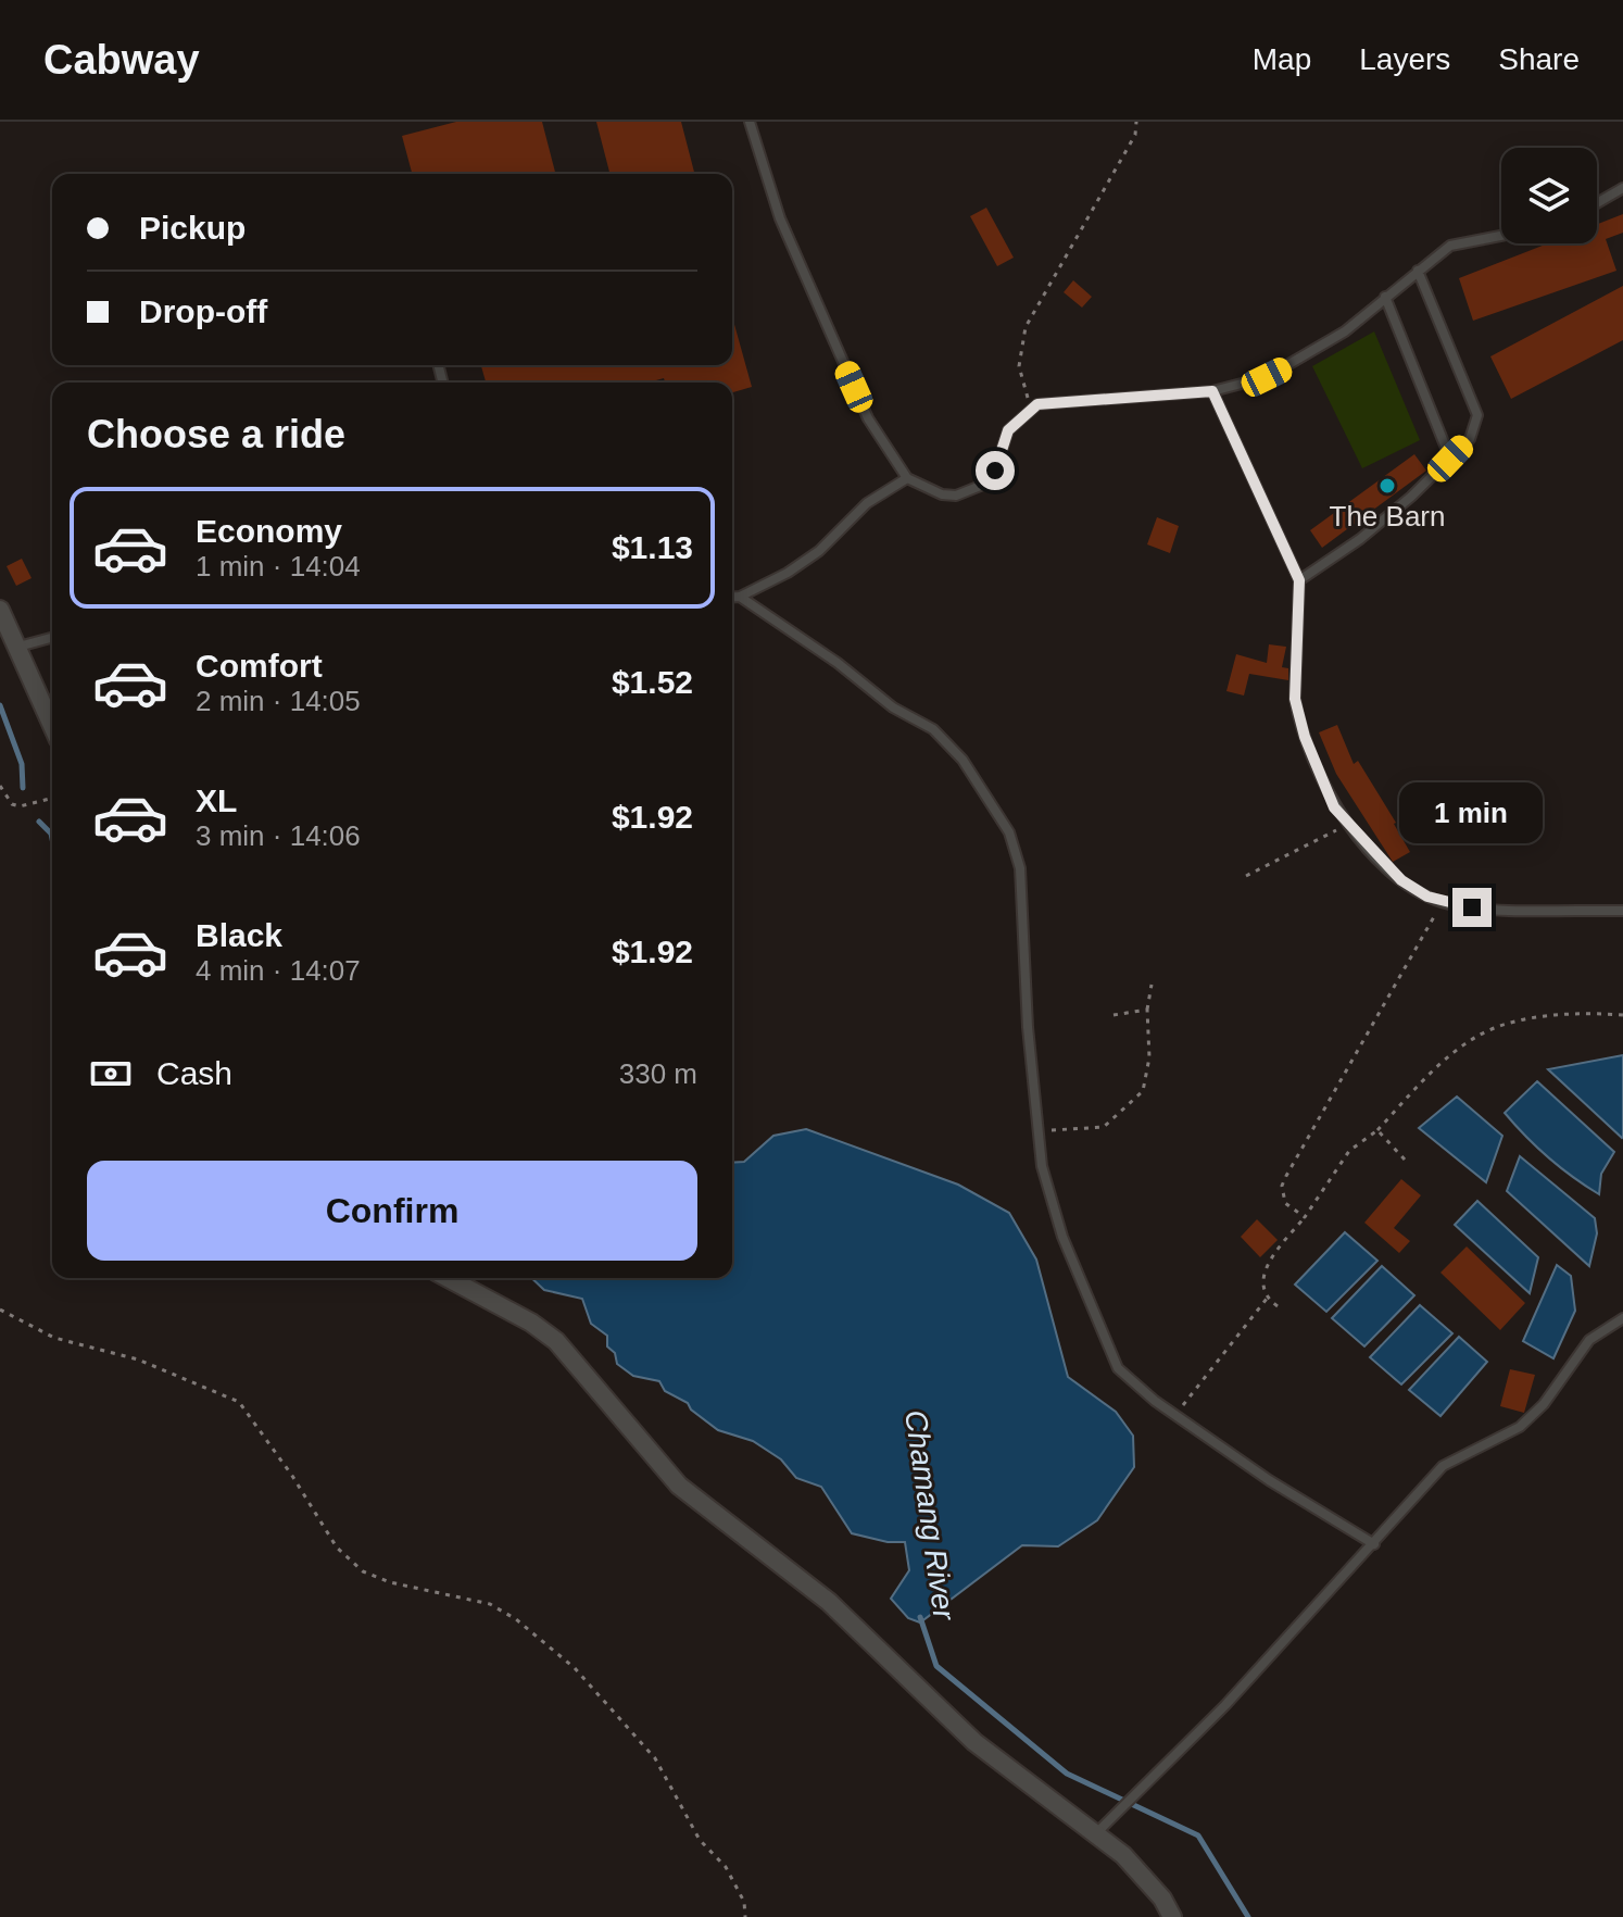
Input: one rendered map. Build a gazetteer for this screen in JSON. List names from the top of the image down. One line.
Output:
{"water":["Chamang River"],"places":["The Barn"],"page":{"header":"Cabway","nav":["Map","Layers","Share"],"banner":["Pickup","Drop-off"],"heading":"Choose a ride","list":[{"name":"Economy","note":"1 min · 14:04","value":"$1.13"},{"name":"Comfort","note":"2 min · 14:05","value":"$1.52"},{"name":"XL","note":"3 min · 14:06","value":"$1.92"},{"name":"Black","note":"4 min · 14:07","value":"$1.92"}],"bubble":"1 min","pay":["Cash","330 m"],"buttons":"Confirm"}}
